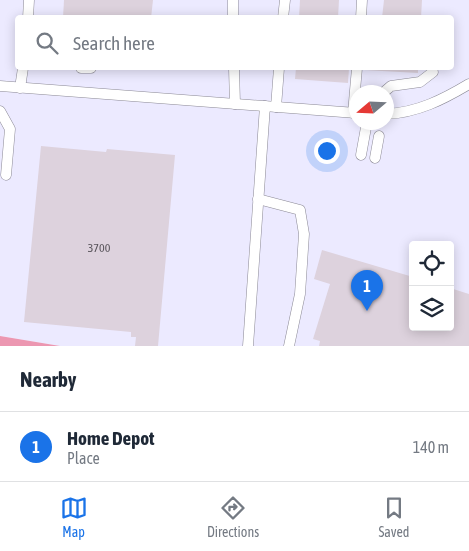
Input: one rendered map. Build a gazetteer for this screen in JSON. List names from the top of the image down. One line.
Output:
{"house_numbers":["3700"],"north":"left","page":{"search":"Search here","pins":"1","heading":"Nearby","list":[{"mark":"1","name":"Home Depot","note":"Place","value":"140 m"}],"nav":["Map","Directions","Saved"]}}
